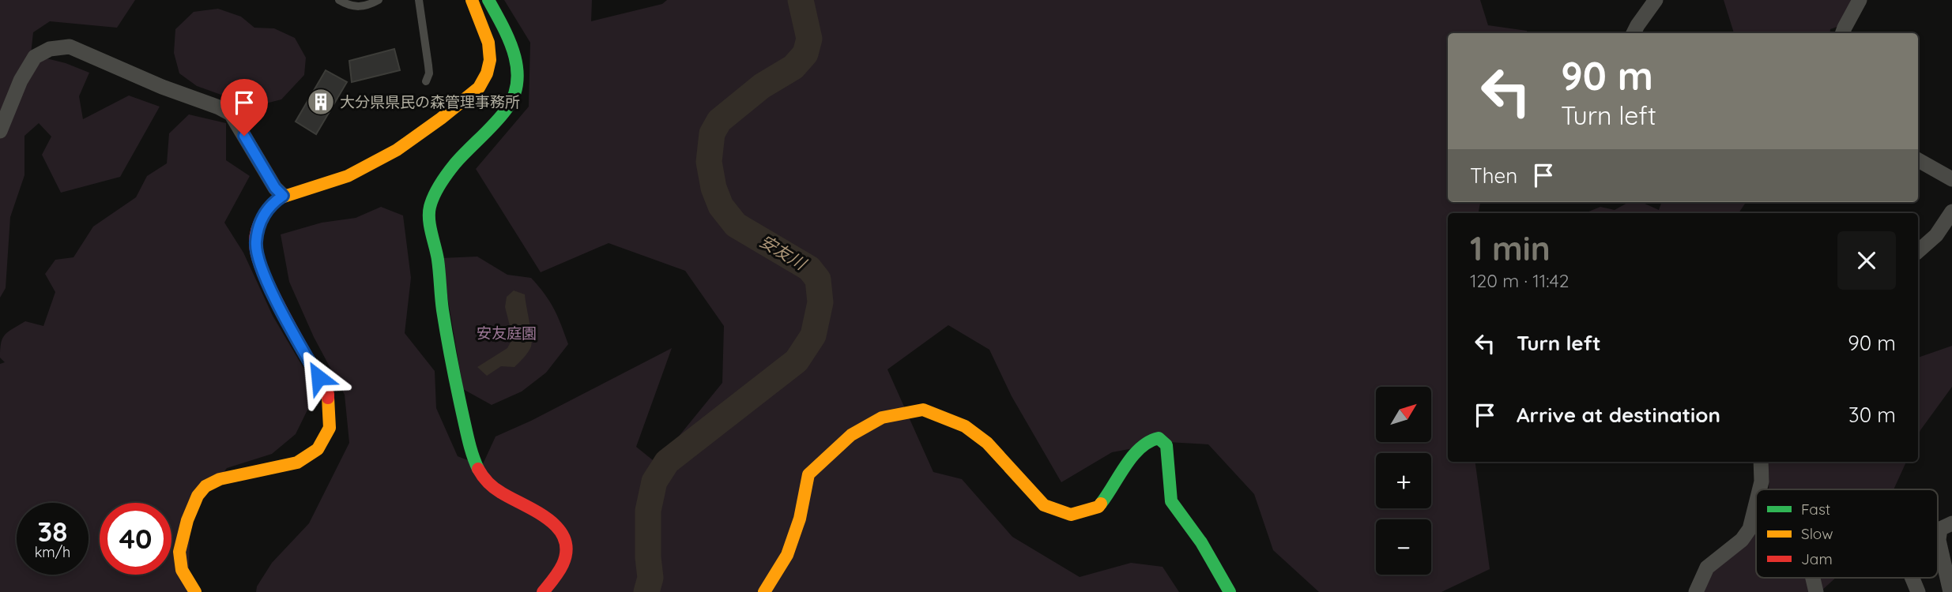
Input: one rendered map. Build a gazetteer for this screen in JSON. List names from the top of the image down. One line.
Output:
{"water":["安友川"],"parks":["安友庭園"],"places":{"building":["大分県県民の森管理事務所"]},"legend":["Fast","Slow","Jam"],"north":"top right","page":{"turn":["90 m","Turn left"],"then":"Then","heading":["1 min","120 m · 11:42"],"list":[{"name":"Turn left","value":"90 m"},{"name":"Arrive at destination","value":"30 m"}],"map_buttons":["+","−"],"speed":"38 km/h","limit":"40"}}
